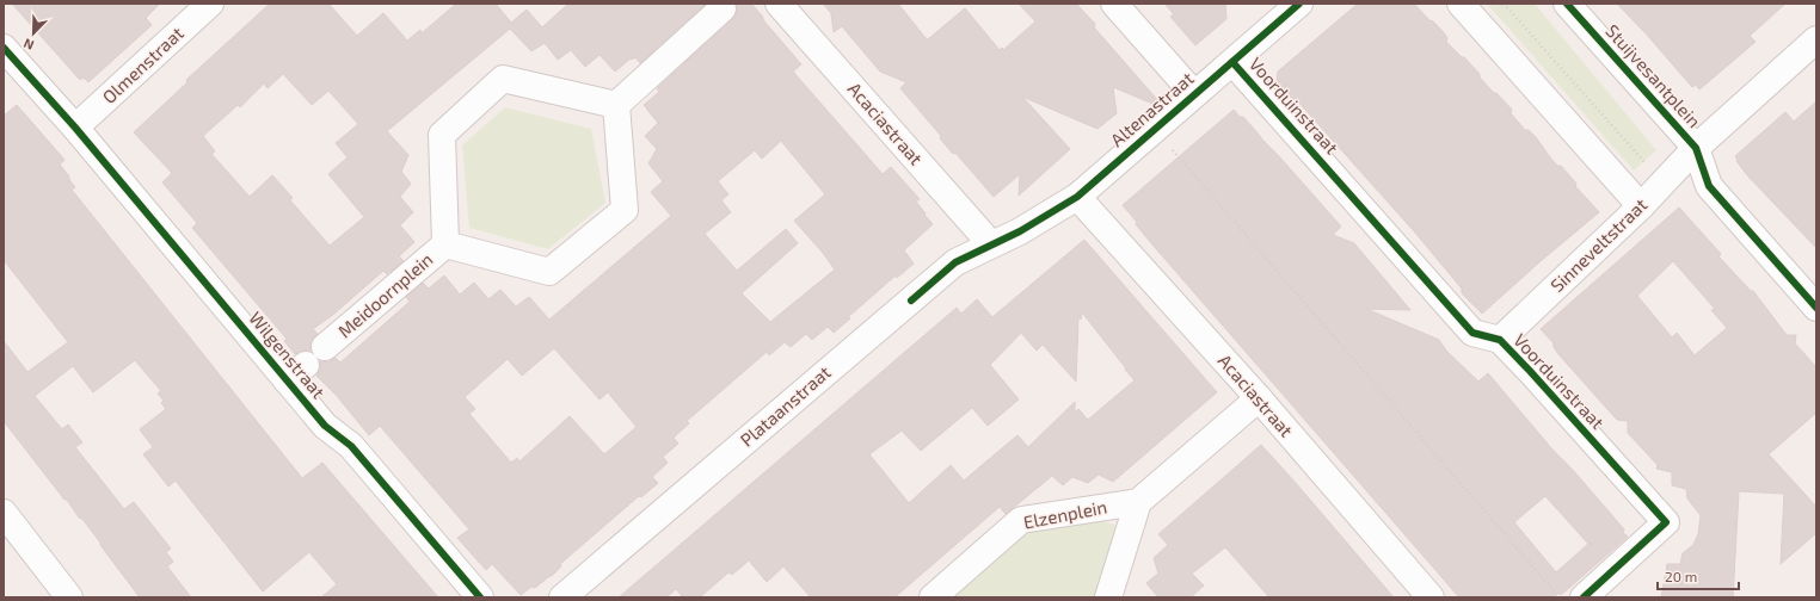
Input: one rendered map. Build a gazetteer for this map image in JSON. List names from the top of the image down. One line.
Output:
{"streets":{"street":["Olmenstraat","Stuijvesantplein","Voorduinstraat","Altenastraat","Acaciastraat","Sinneveltstraat","Meidoornplein","Wilgenstraat","Plataanstraat","Elzenplein"]},"crossings":[["Olmenstraat","Wilgenstraat"],["Stuijvesantplein","Sinneveltstraat"],["Voorduinstraat","Altenastraat"],["Voorduinstraat","Sinneveltstraat"],["Altenastraat","Acaciastraat"],["Altenastraat","Plataanstraat"],["Acaciastraat","Plataanstraat"]],"scale_bar":"20 m","north":"bottom left"}
